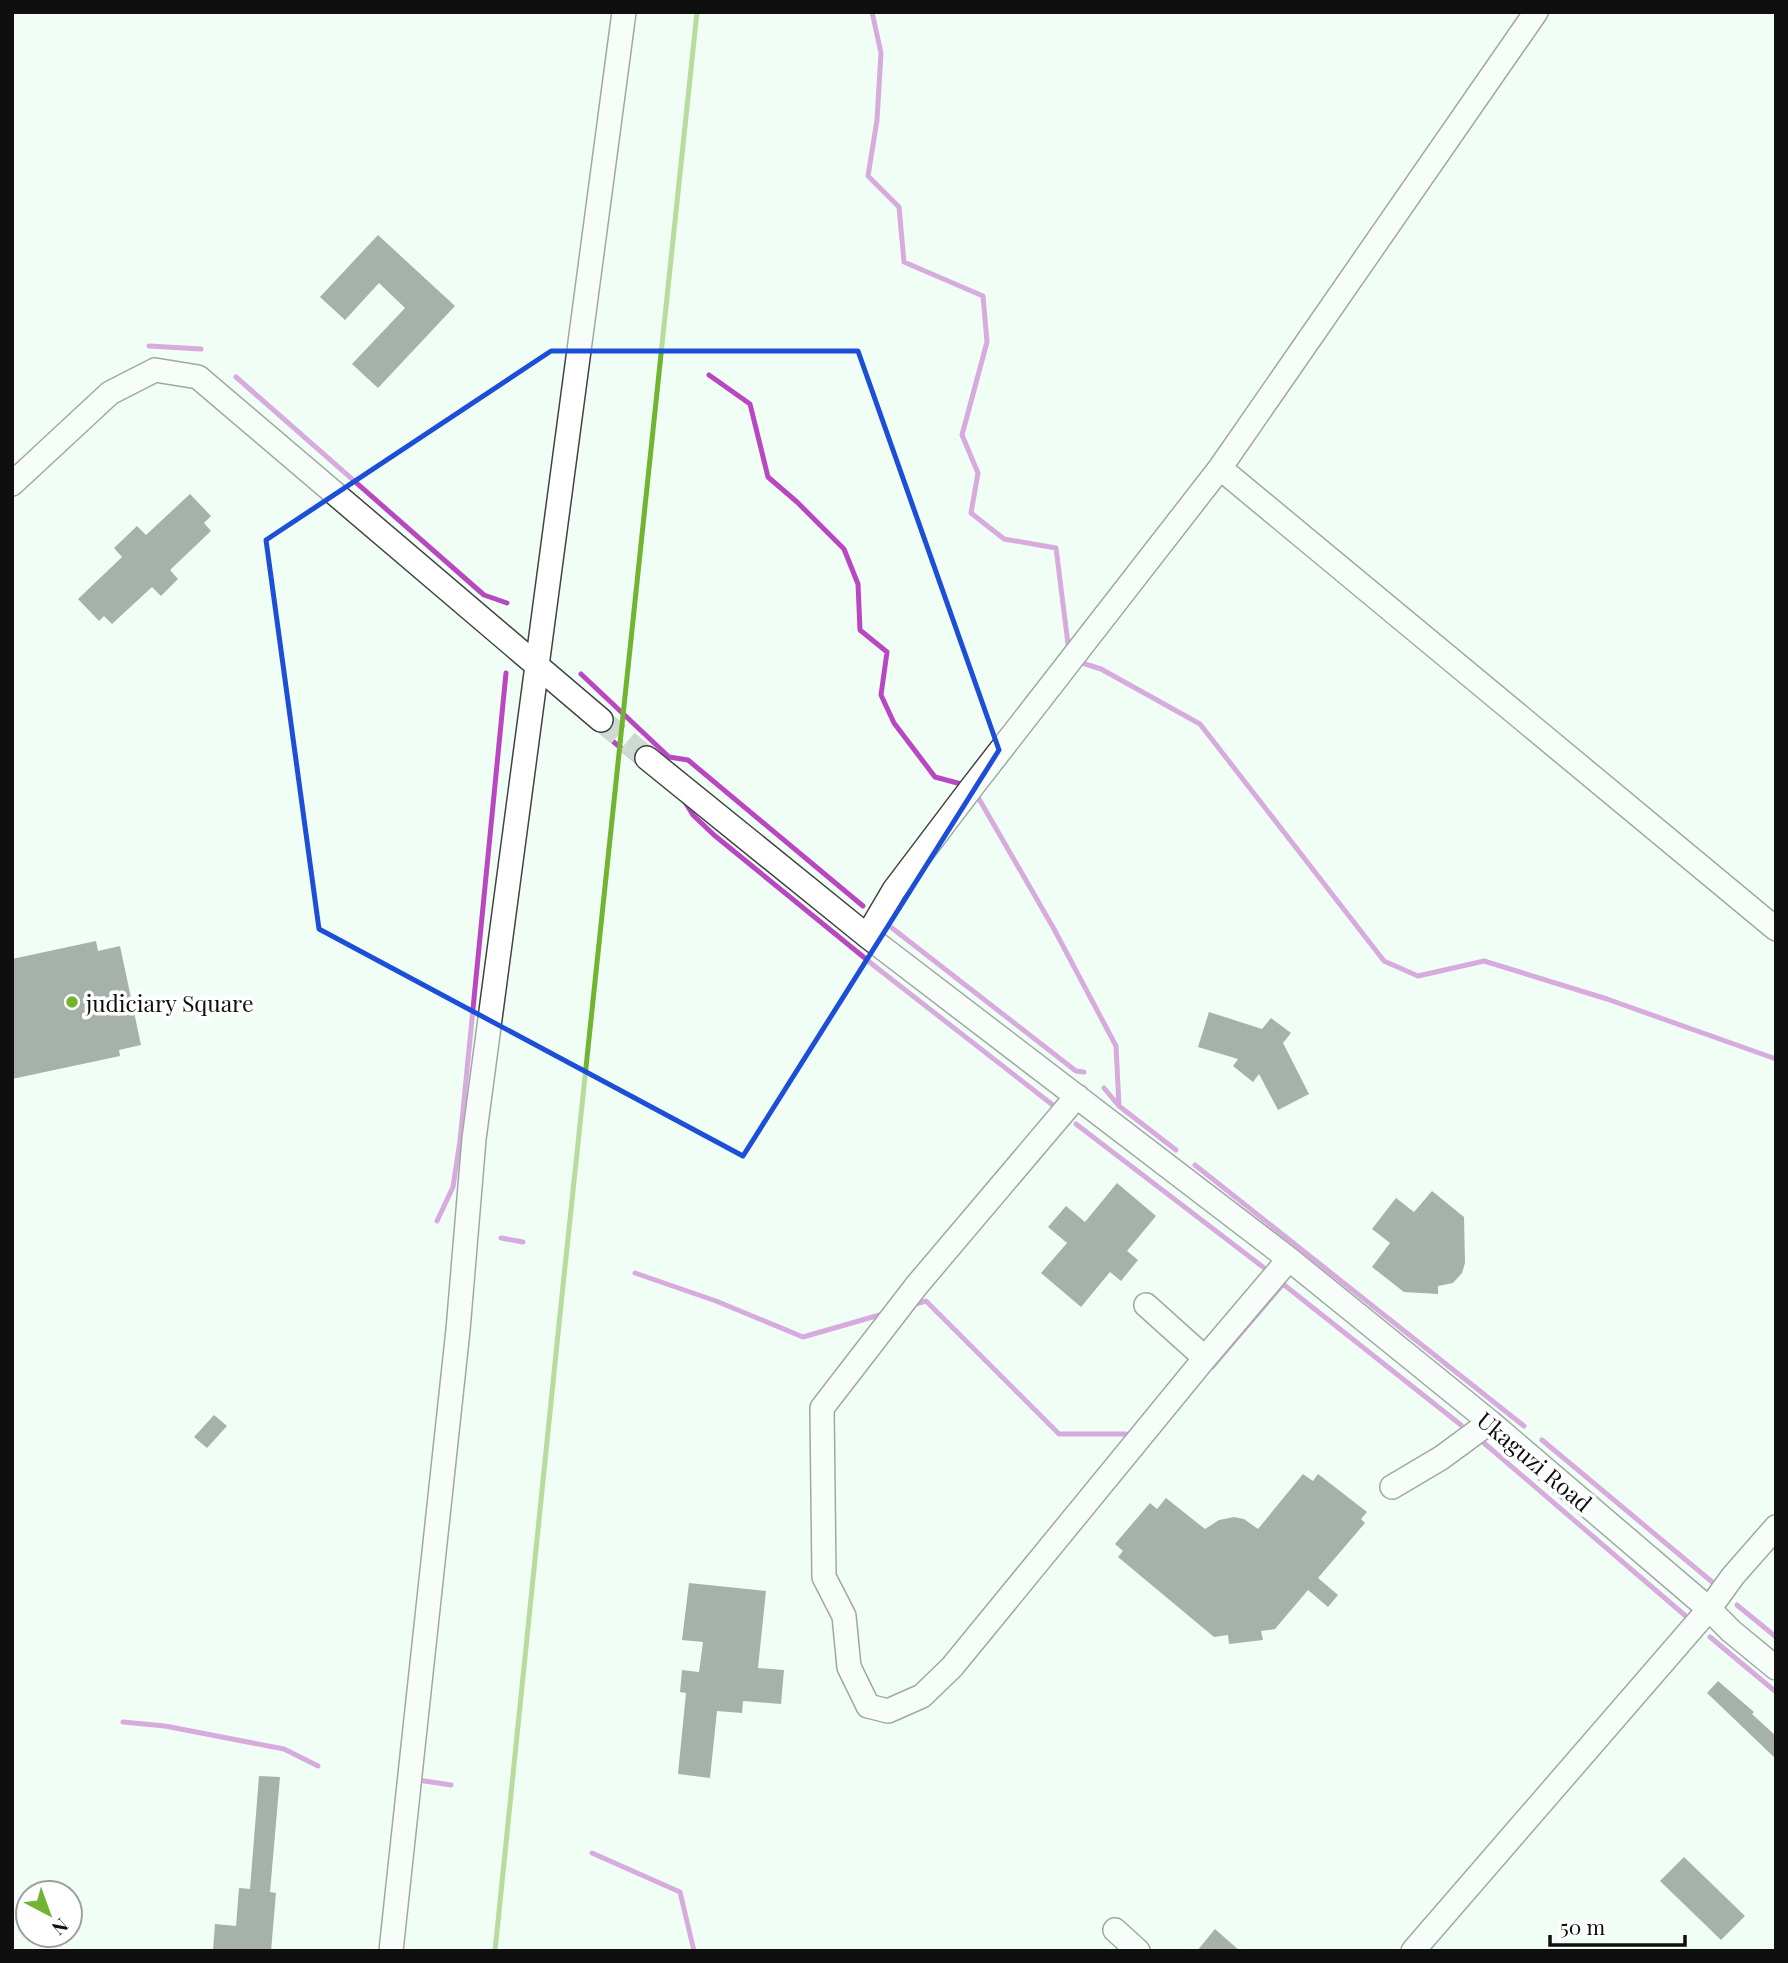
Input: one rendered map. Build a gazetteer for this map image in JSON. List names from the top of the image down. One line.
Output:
{"streets":{"street":["Ukaguzi Road"]},"places":["judiciary Square"],"scale_bar":"50 m","north":"bottom right"}
